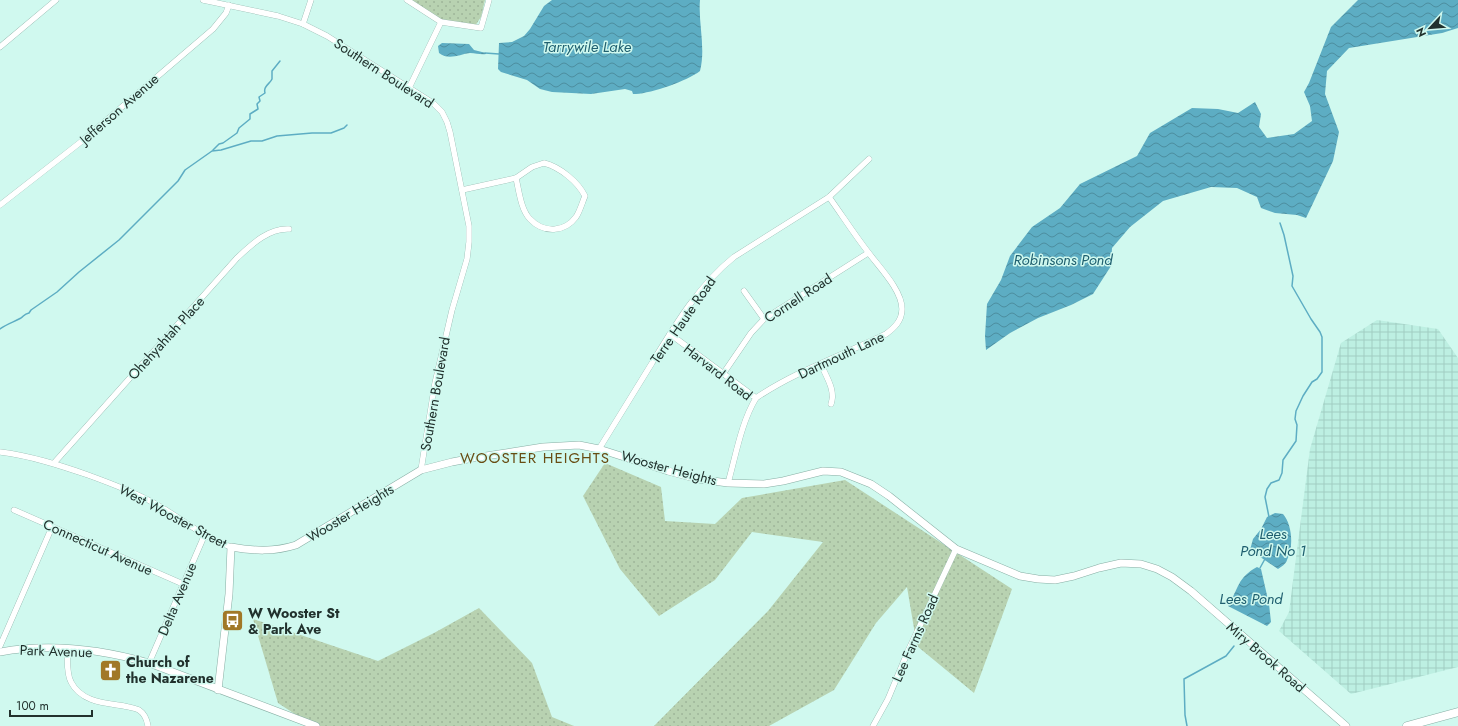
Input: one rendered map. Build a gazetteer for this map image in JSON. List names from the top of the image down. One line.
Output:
{"streets":{"main road":["Wooster Heights","West Wooster Street","Park Avenue","Miry Brook Road"],"street":["Southern Boulevard","Jefferson Avenue","Cornell Road","Terre Haute Road","Ohehyahtah Place","Dartmouth Lane","Harvard Road","Connecticut Avenue","Delta Avenue","Lee Farms Road"]},"crossings":[["Southern Boulevard","Jefferson Avenue"],["Southern Boulevard","Wooster Heights"],["Cornell Road","Dartmouth Lane"],["Cornell Road","Harvard Road"],["Terre Haute Road","Dartmouth Lane"],["Terre Haute Road","Harvard Road"],["Terre Haute Road","Wooster Heights"],["Ohehyahtah Place","West Wooster Street"],["Dartmouth Lane","Harvard Road"],["Harvard Road","Wooster Heights"],["Wooster Heights","West Wooster Street"],["Wooster Heights","Lee Farms Road"],["Wooster Heights","Miry Brook Road"],["West Wooster Street","Delta Avenue"],["West Wooster Street","Park Avenue"],["Connecticut Avenue","Delta Avenue"],["Delta Avenue","Park Avenue"]],"districts":["WOOSTER HEIGHTS"],"water":["Tarrywile Lake","Robinsons Pond","Lees Pond No 1","Lees Pond"],"places":{"bus stop":["W Wooster St & Park Ave"],"church":["Church of the Nazarene"]},"scale_bar":"100 m","north":"bottom left"}
